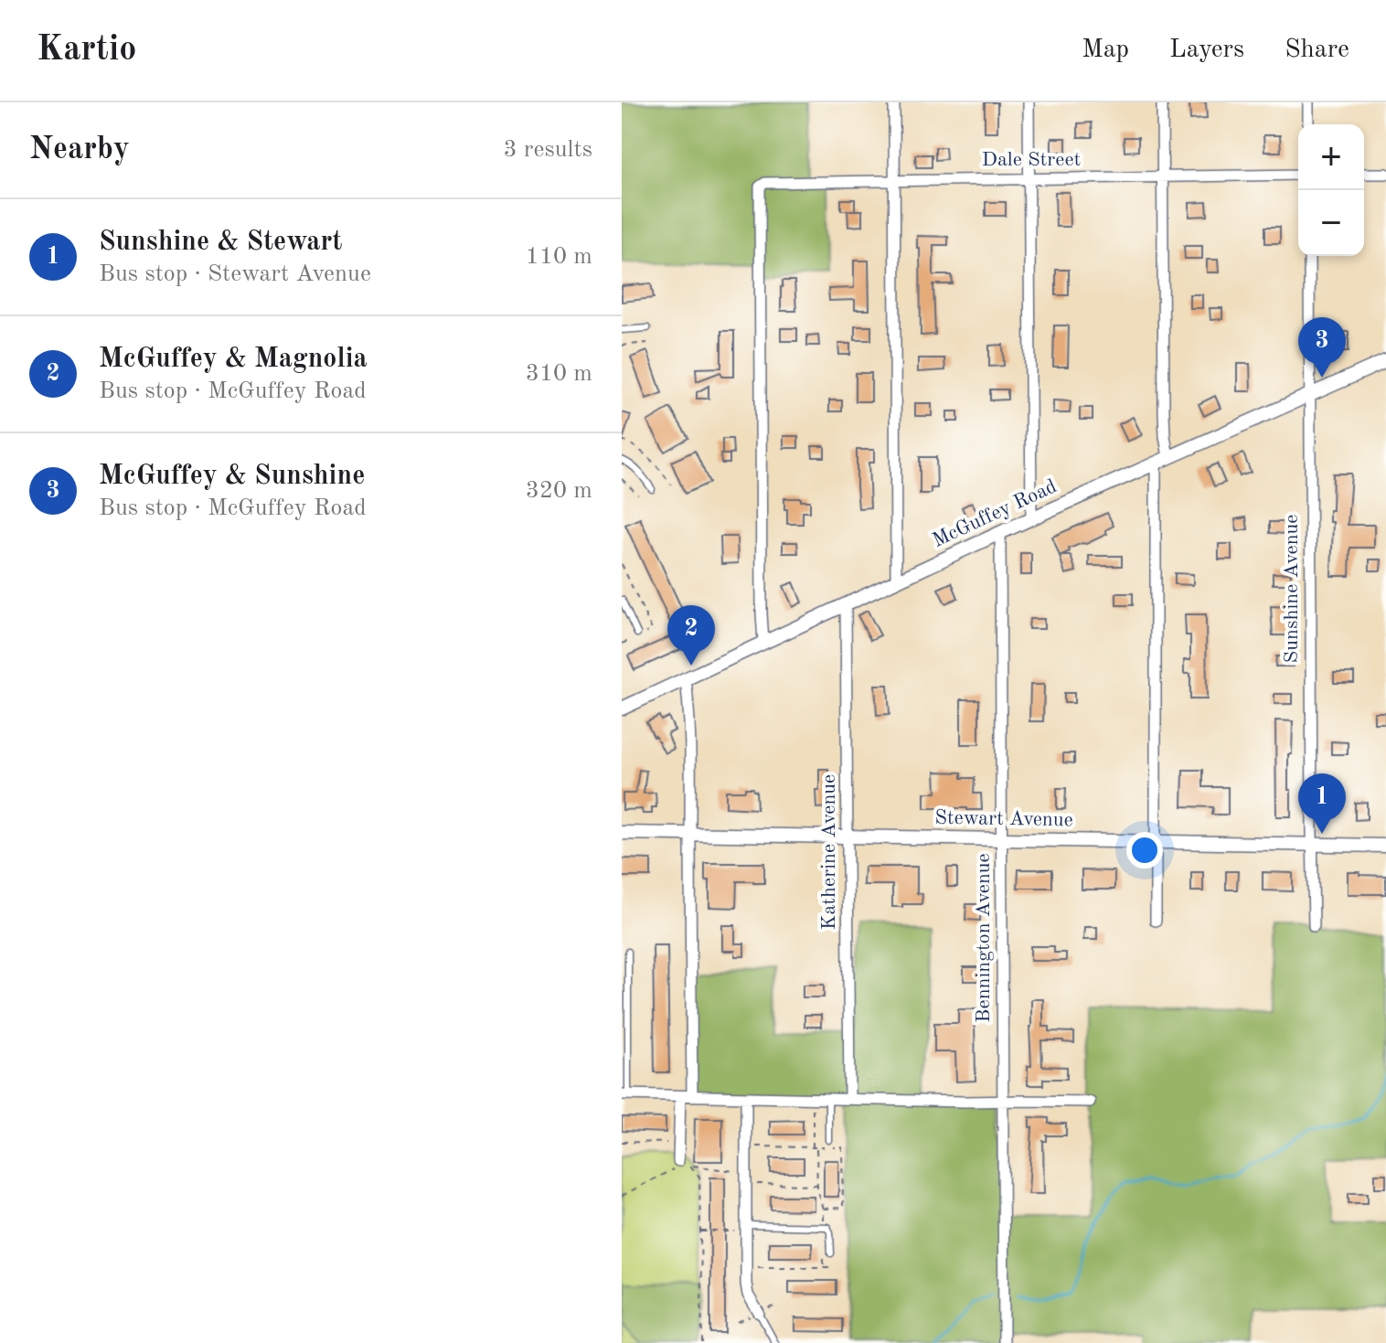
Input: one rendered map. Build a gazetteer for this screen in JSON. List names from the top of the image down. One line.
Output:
{"streets":{"street":["Dale Street","McGuffey Road","Sunshine Avenue","Stewart Avenue","Katherine Avenue","Bennington Avenue"]},"crossings":[["Dale Street","McGuffey Road"],["McGuffey Road","Sunshine Avenue"],["McGuffey Road","Katherine Avenue"],["McGuffey Road","Bennington Avenue"],["Sunshine Avenue","Stewart Avenue"],["Stewart Avenue","Katherine Avenue"],["Stewart Avenue","Bennington Avenue"]],"page":{"header":"Kartio","nav":["Map","Layers","Share"],"heading":["Nearby","3 results"],"map_buttons":["+","−"],"list":[{"mark":"1","name":"Sunshine & Stewart","note":"Bus stop · Stewart Avenue","value":"110 m"},{"mark":"2","name":"McGuffey & Magnolia","note":"Bus stop · McGuffey Road","value":"310 m"},{"mark":"3","name":"McGuffey & Sunshine","note":"Bus stop · McGuffey Road","value":"320 m"}],"pins":["3","2","1"]}}
